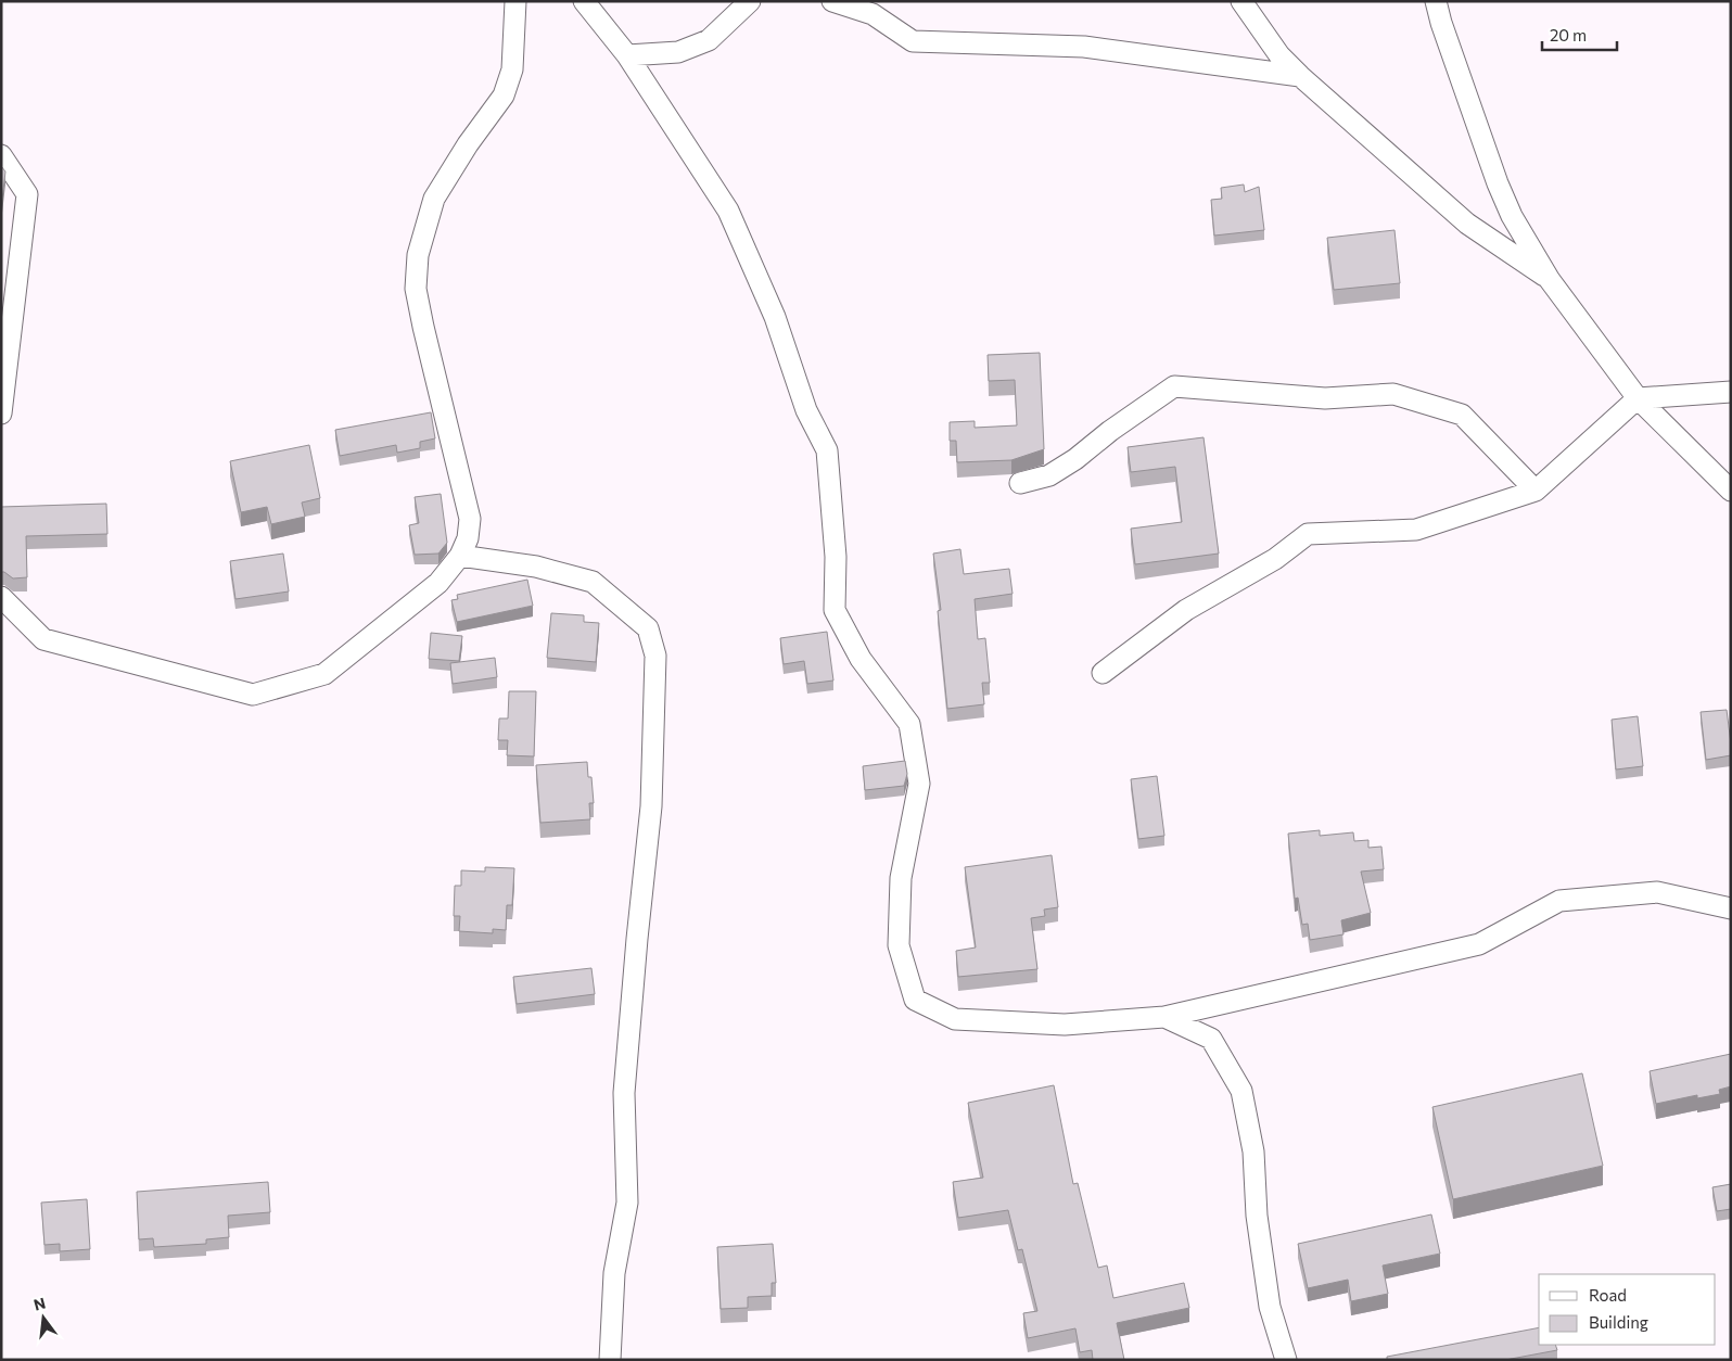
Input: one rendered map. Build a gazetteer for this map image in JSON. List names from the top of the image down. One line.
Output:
{"legend":["Road","Building"],"scale_bar":"20 m","north":"top"}
